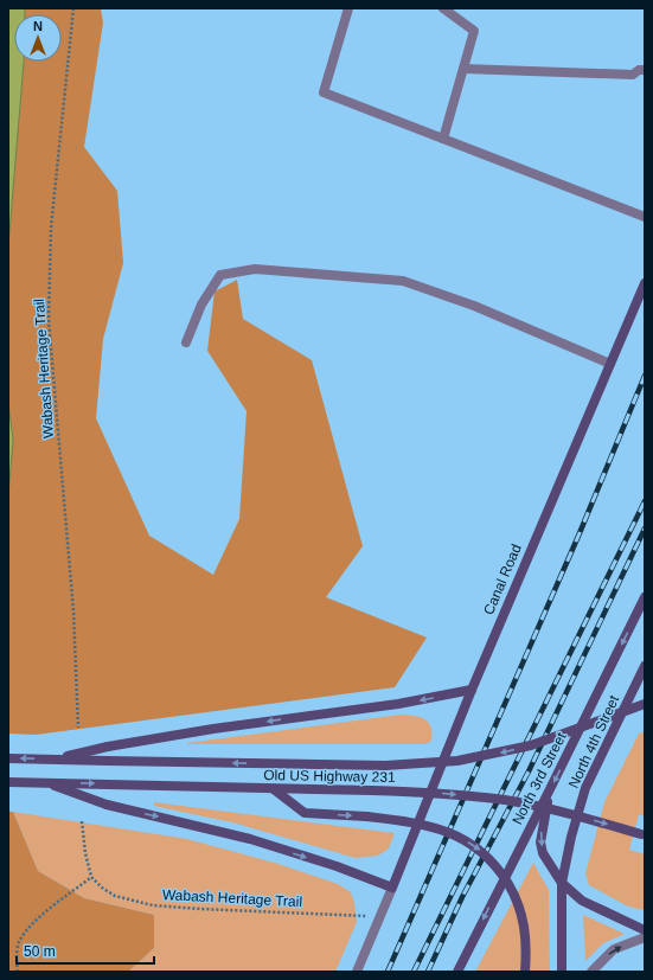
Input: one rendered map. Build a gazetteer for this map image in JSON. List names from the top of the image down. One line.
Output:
{"streets":{"main road":["Canal Road","North 4th Street","Old US Highway 231","North 3rd Street"],"path":["Wabash Heritage Trail"]},"one_way":["North 3rd Street"],"scale_bar":"50 m","north":"top"}
